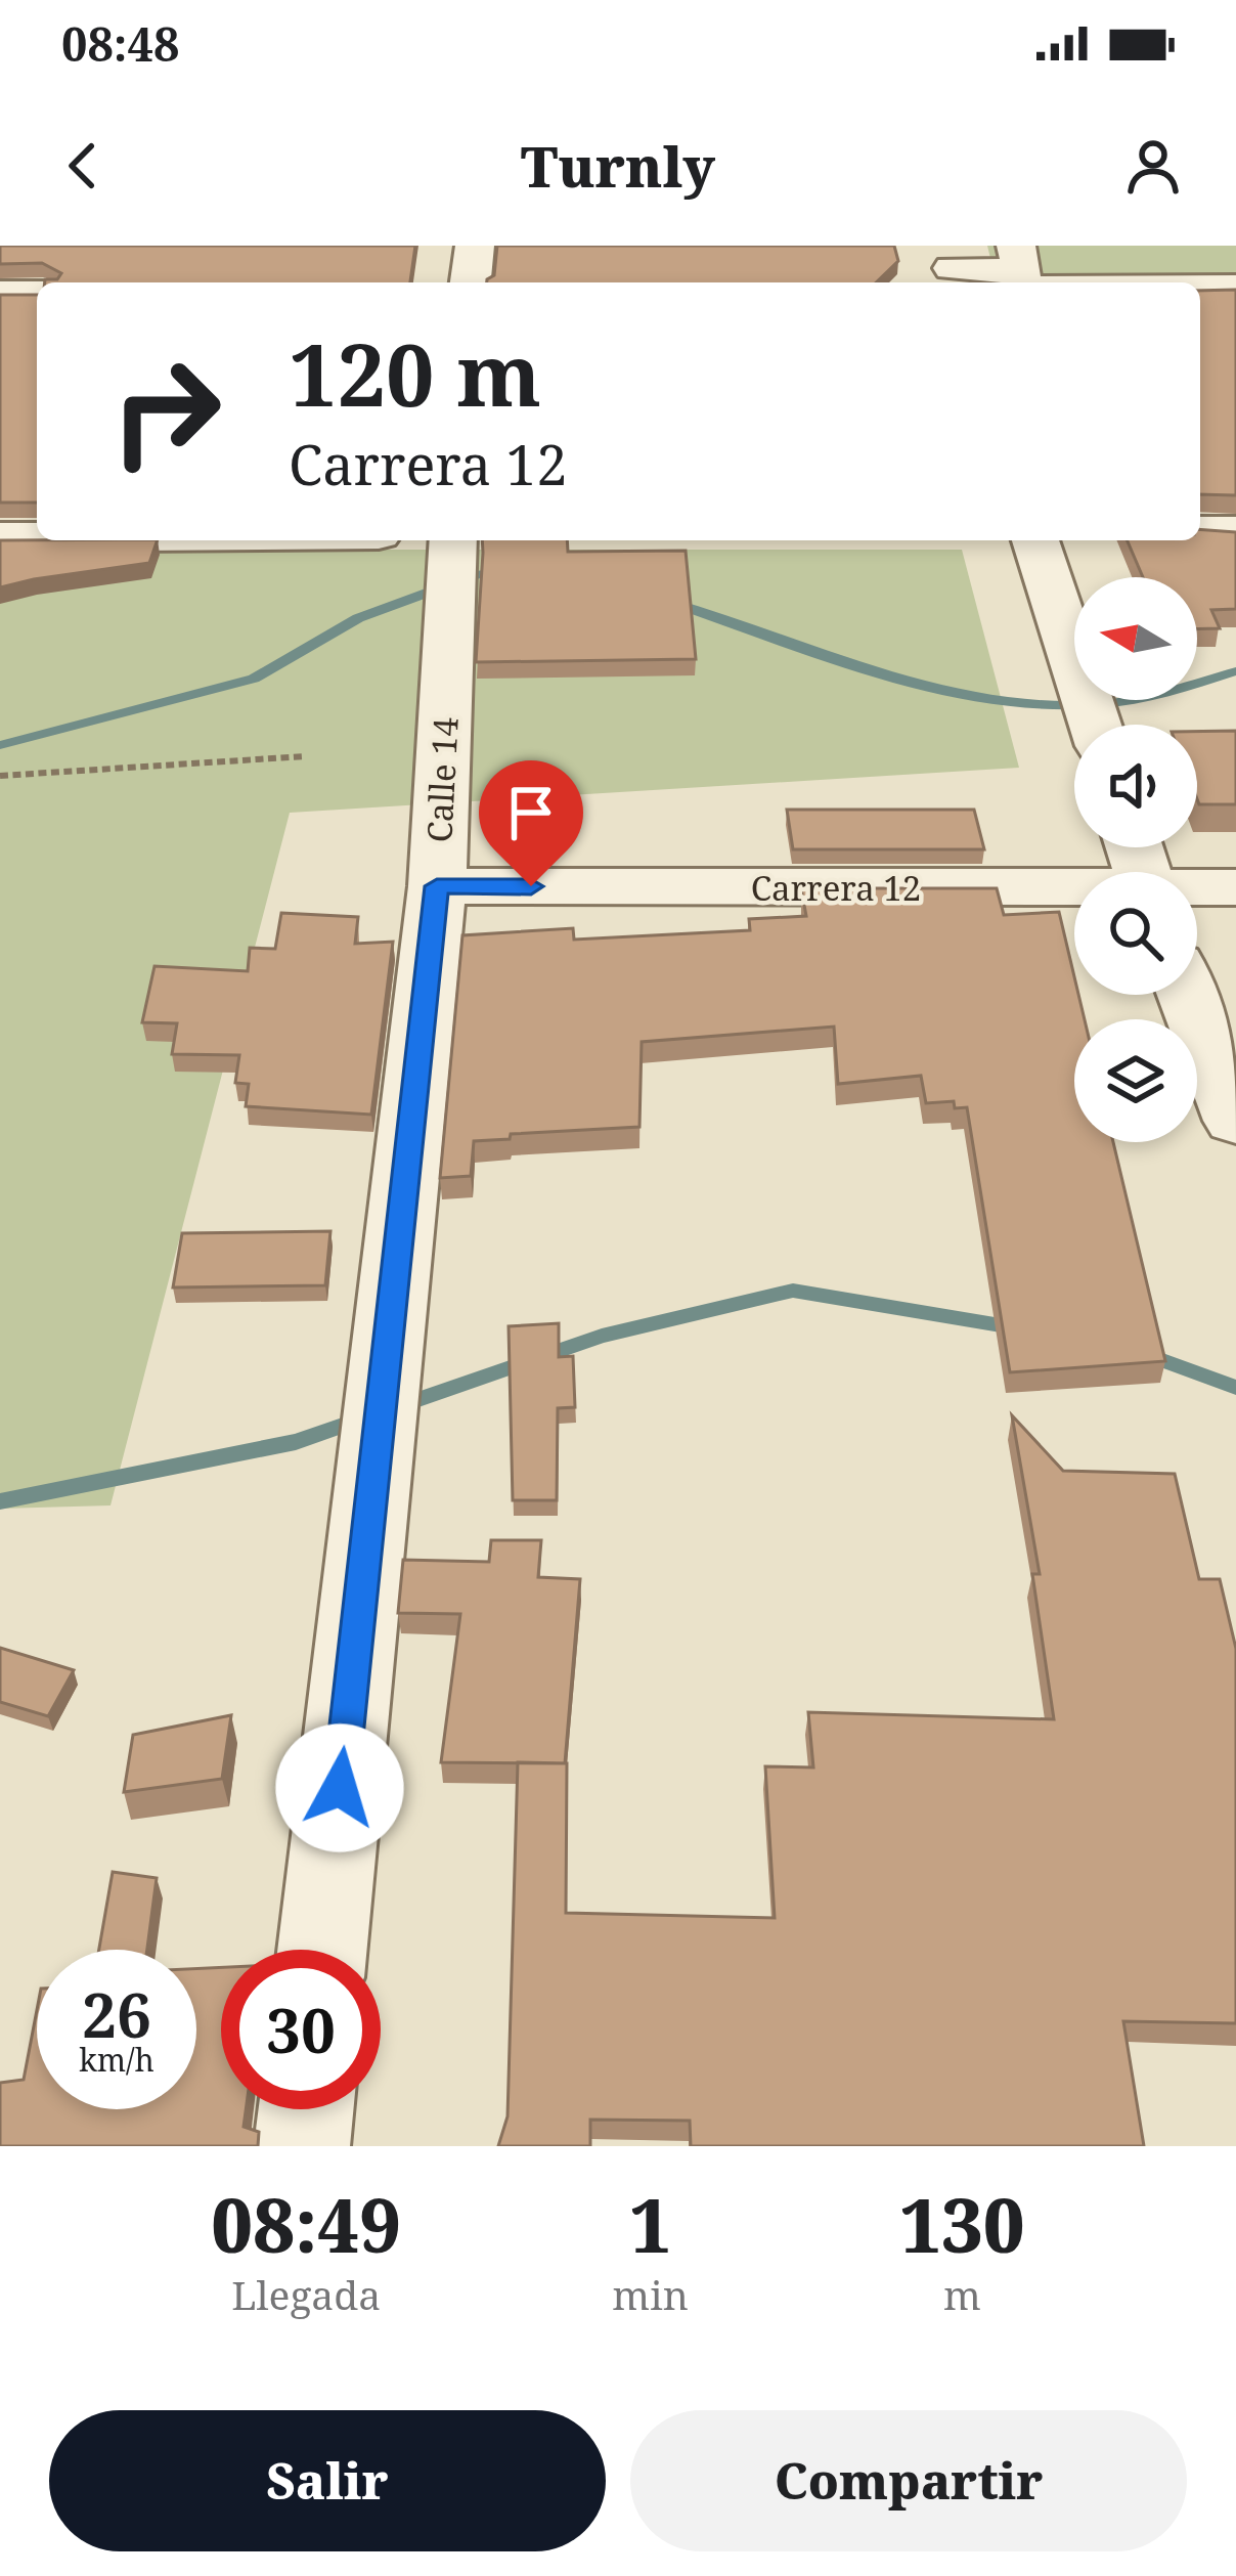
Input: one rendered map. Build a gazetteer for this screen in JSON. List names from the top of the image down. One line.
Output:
{"streets":{"street":["Calle 14","Carrera 12"]},"crossings":[["Calle 14","Carrera 12"]],"north":"left","page":{"status":"08:48","header":"Turnly","turn":["120 m","Carrera 12"],"speed":"26 km/h","limit":"30","eta":["08:49","Llegada","1","min","130","m"],"buttons":["Salir","Compartir"]}}
